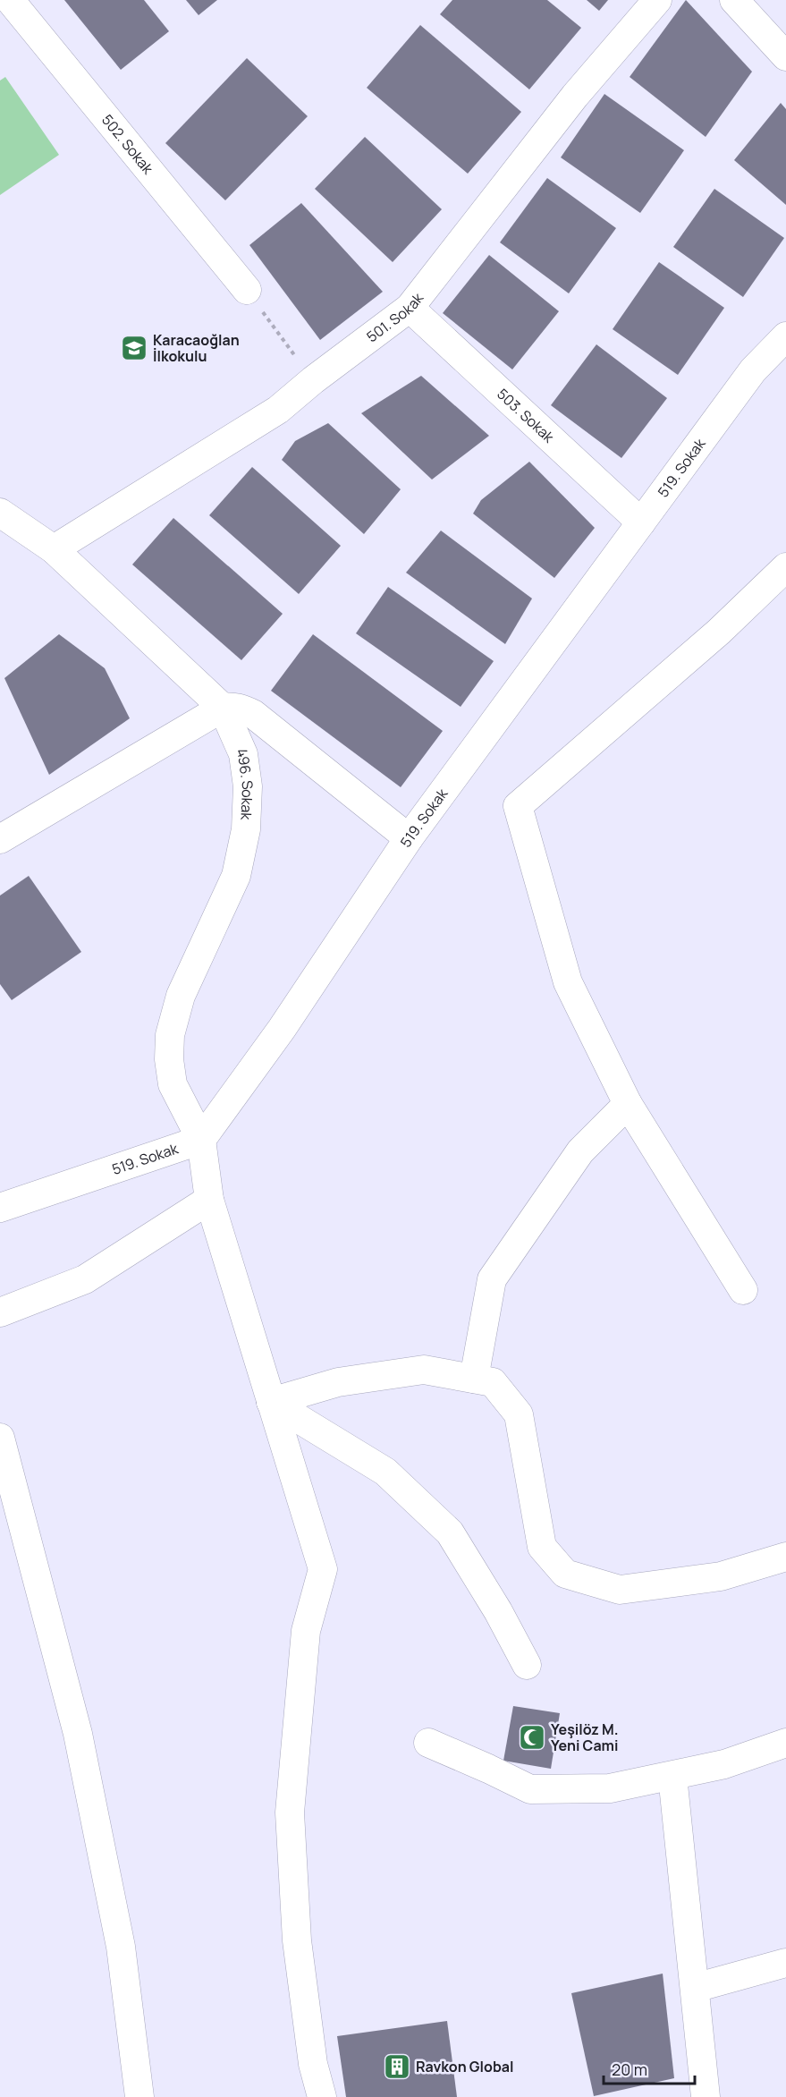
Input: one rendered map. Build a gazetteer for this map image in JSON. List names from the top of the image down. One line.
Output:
{"streets":{"street":["502. Sokak","501. Sokak","503. Sokak","519. Sokak","496. Sokak"]},"crossings":[["501. Sokak","503. Sokak"],["501. Sokak","496. Sokak"],["503. Sokak","519. Sokak"],["519. Sokak","496. Sokak"]],"places":{"school or university":["Karacaoğlan İlkokulu"],"mosque":["Yeşilöz M. Yeni Cami"],"building":["Ravkon Global"]},"scale_bar":"20 m"}
